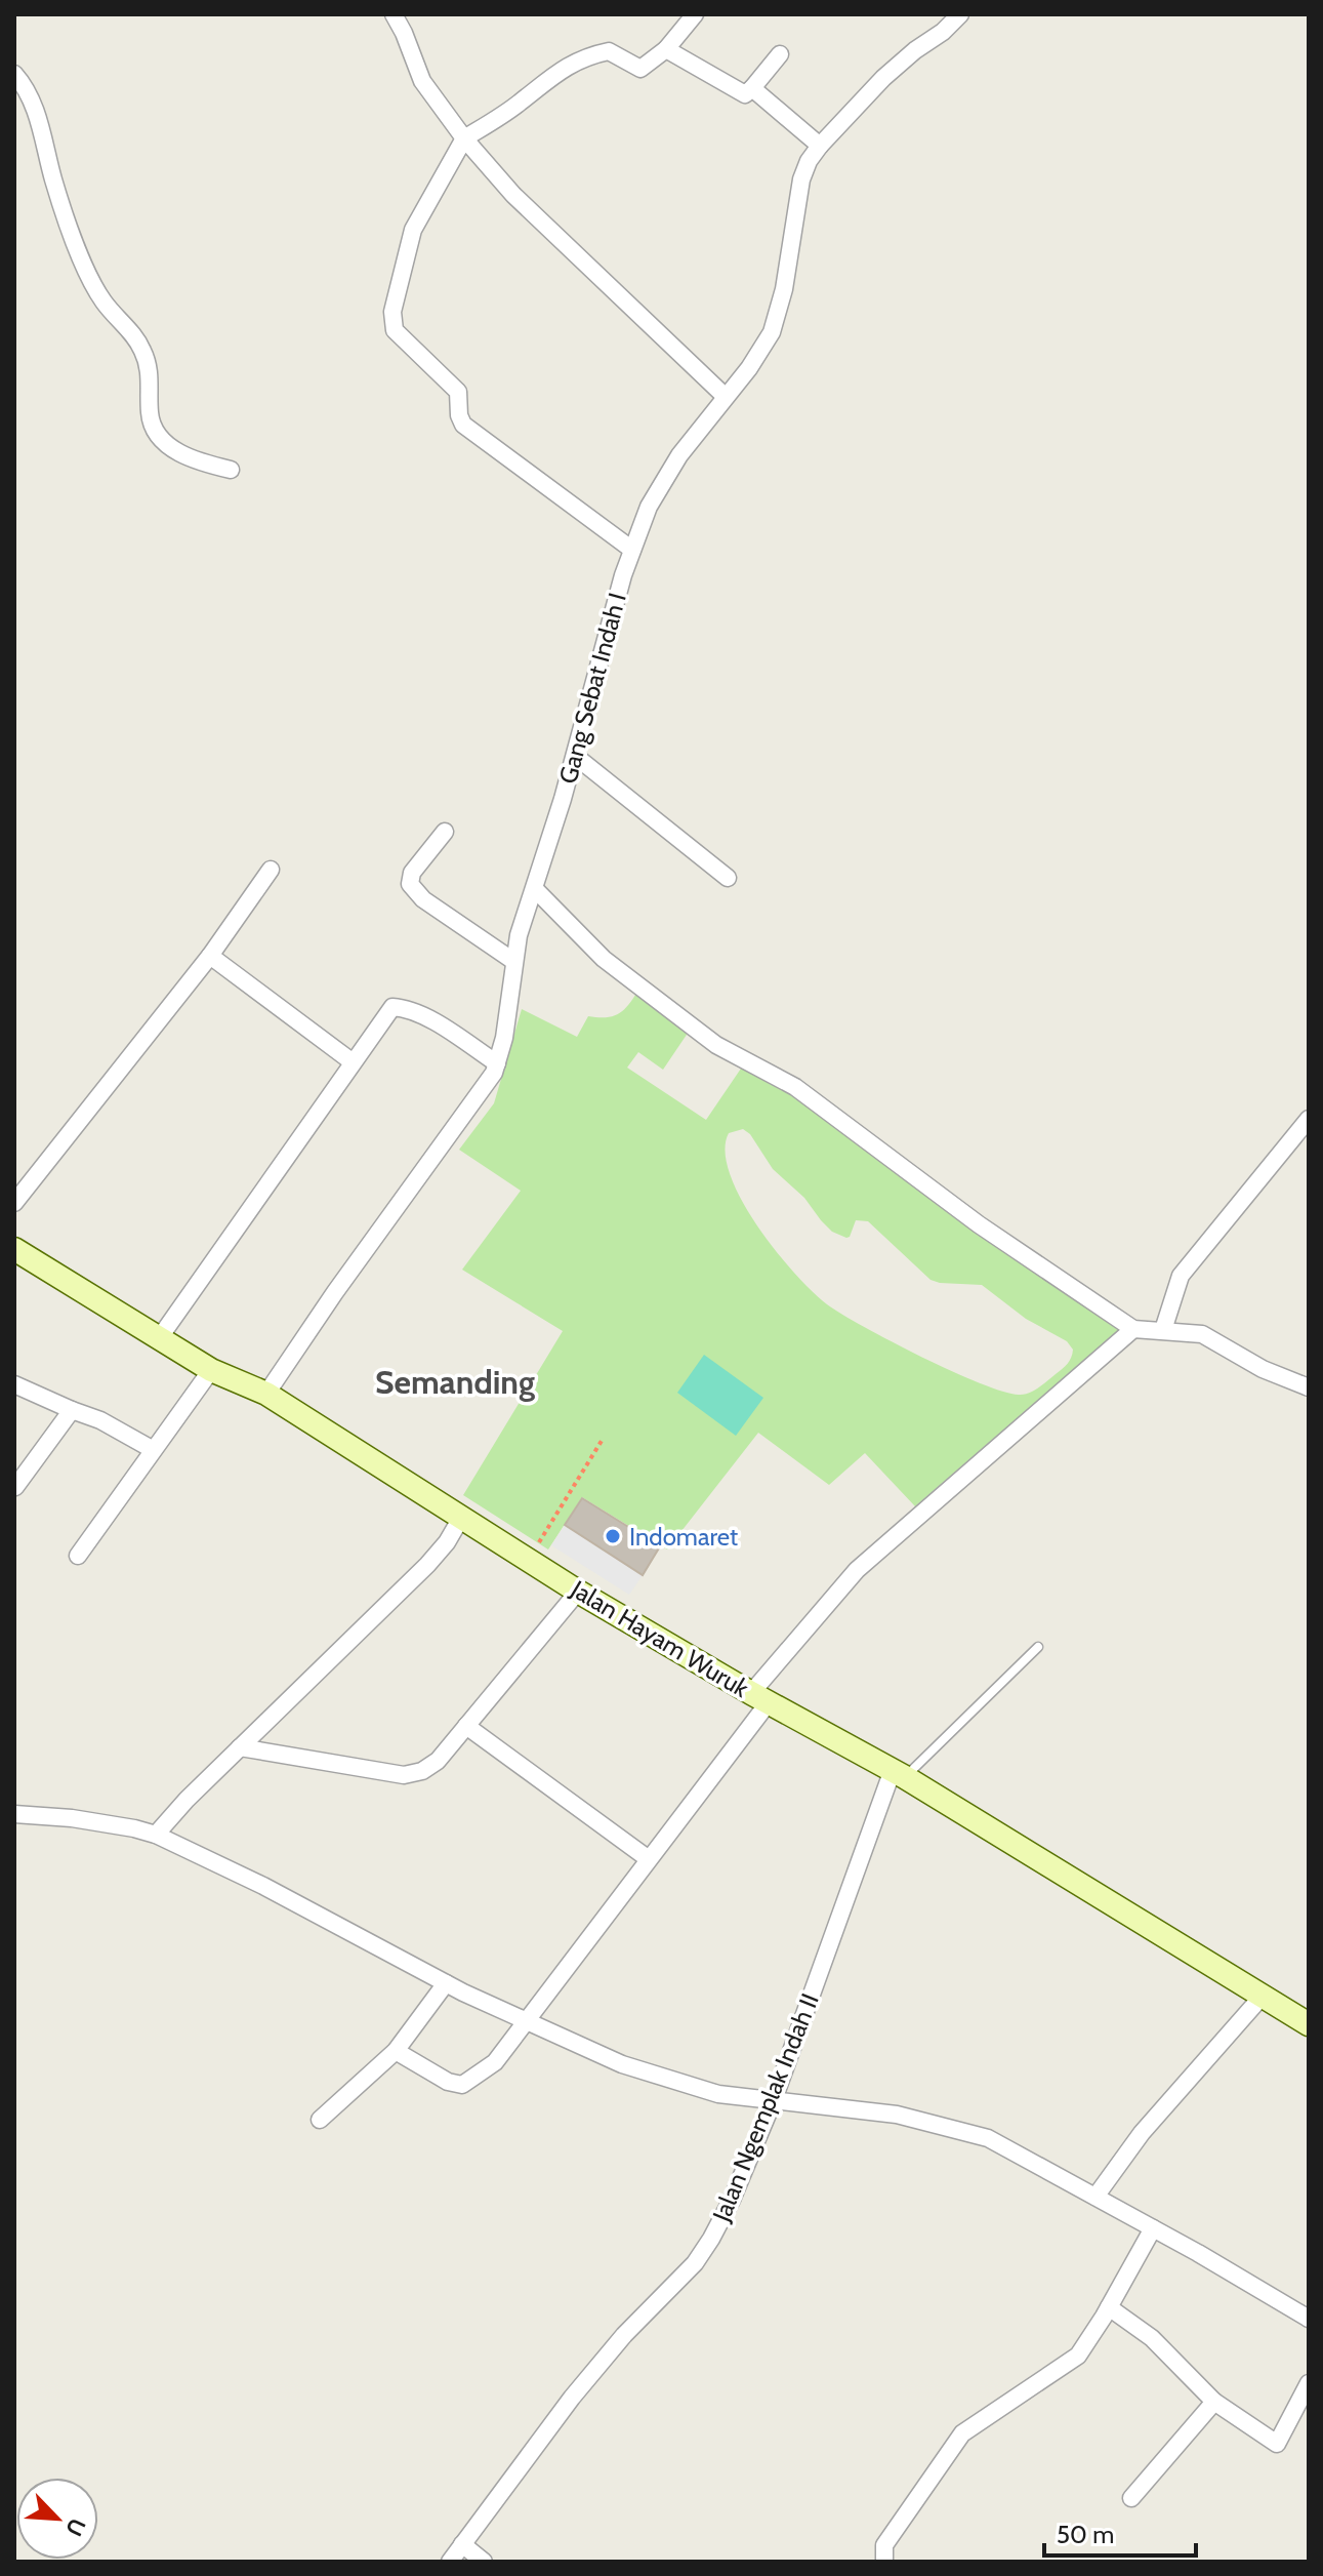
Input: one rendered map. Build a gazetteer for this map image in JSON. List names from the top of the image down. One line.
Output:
{"streets":{"main road":["Jalan Hayam Wuruk"],"street":["Gang Sebat Indah I","Jalan Ngemplak Indah II"]},"crossings":[["Gang Sebat Indah I","Jalan Hayam Wuruk"],["Jalan Hayam Wuruk","Jalan Ngemplak Indah II"]],"districts":["Semanding"],"places":["Indomaret"],"scale_bar":"50 m","north":"bottom right"}
